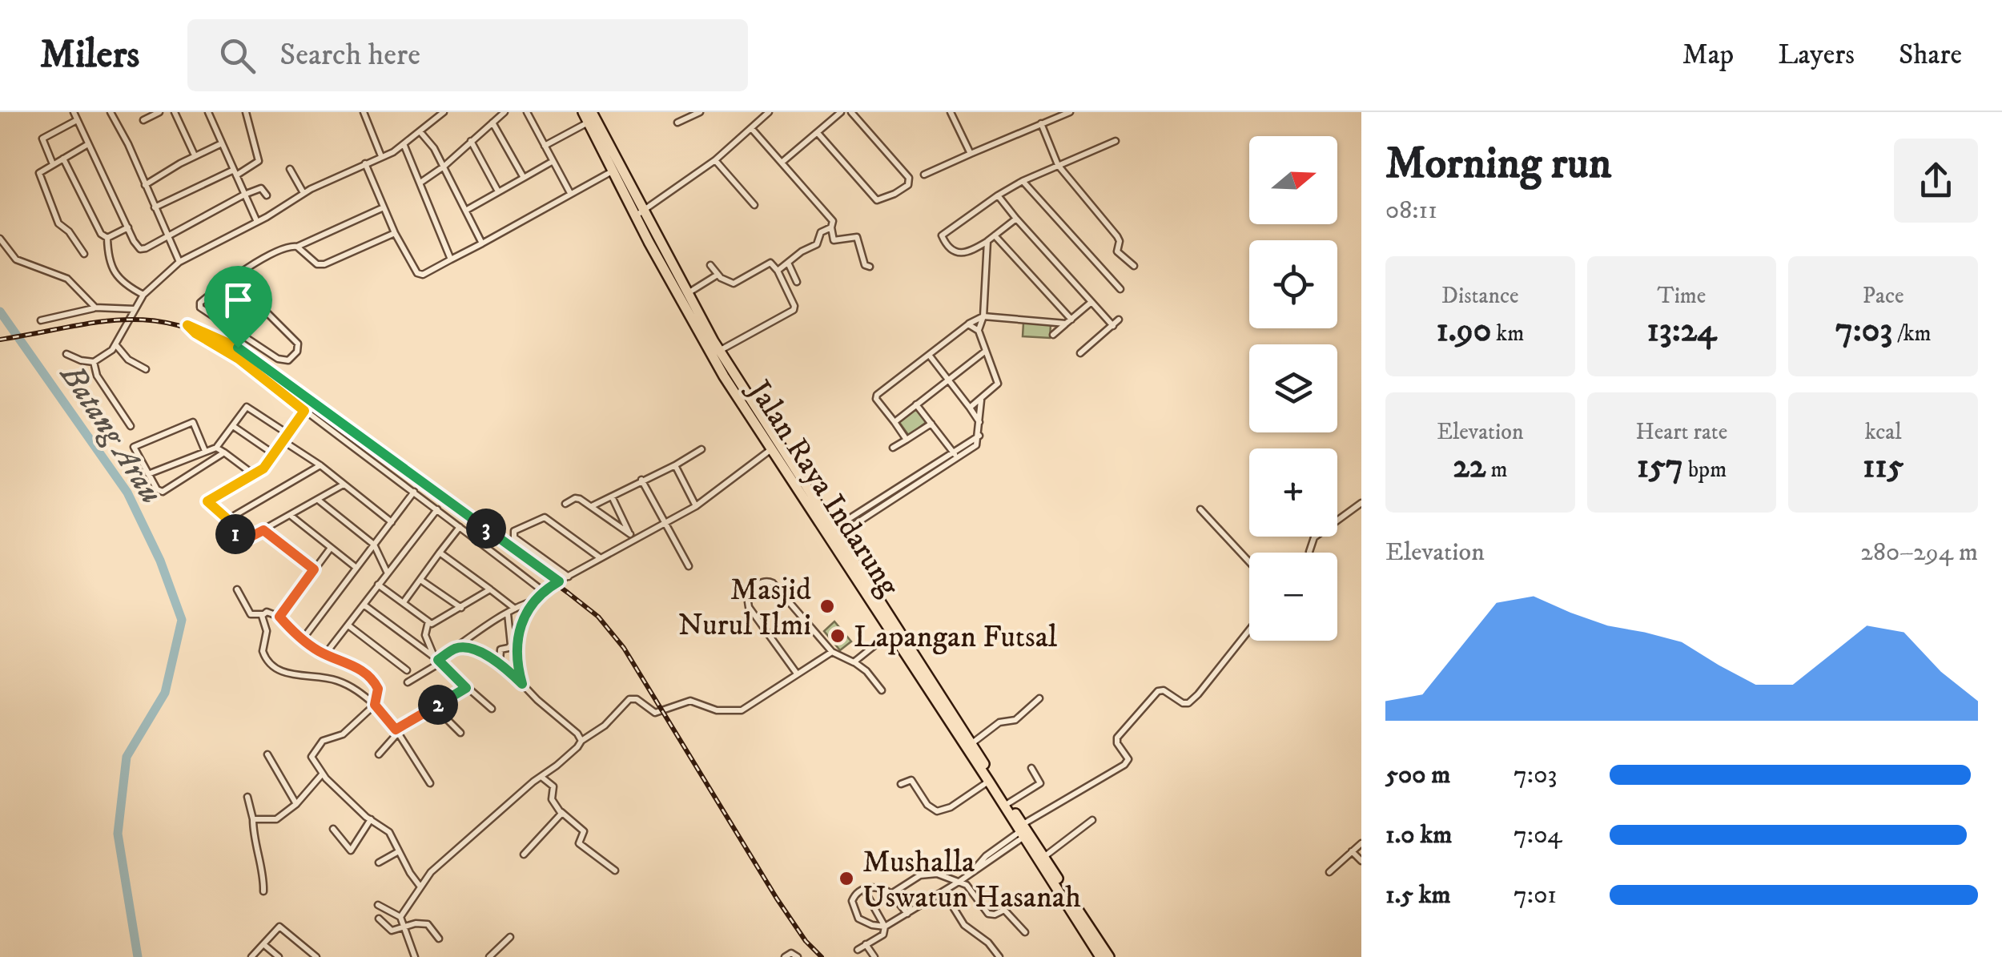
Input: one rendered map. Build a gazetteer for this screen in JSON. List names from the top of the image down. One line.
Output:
{"streets":{"highway":["Jalan Raya Indarung"]},"water":["Batang Arau"],"places":["Masjid Nurul Ilmi","Lapangan Futsal","Mushalla Uswatun Hasanah"],"north":"right","page":{"header":"Milers","search":"Search here","nav":["Map","Layers","Share"],"heading":["Morning run","08:11"],"map_buttons":["+","−"],"stats":[["Distance","1.90 km"],["Time","13:24"],["Pace","7:03 /km"],["Elevation","22 m"],["Heart rate","157 bpm"],["kcal","115"]],"pins":["3","1","2"],"chart":["Elevation","280–294 m"],"list":[{"name":"500 m","note":"7:03"},{"name":"1.0 km","note":"7:04"},{"name":"1.5 km","note":"7:01"}]}}
